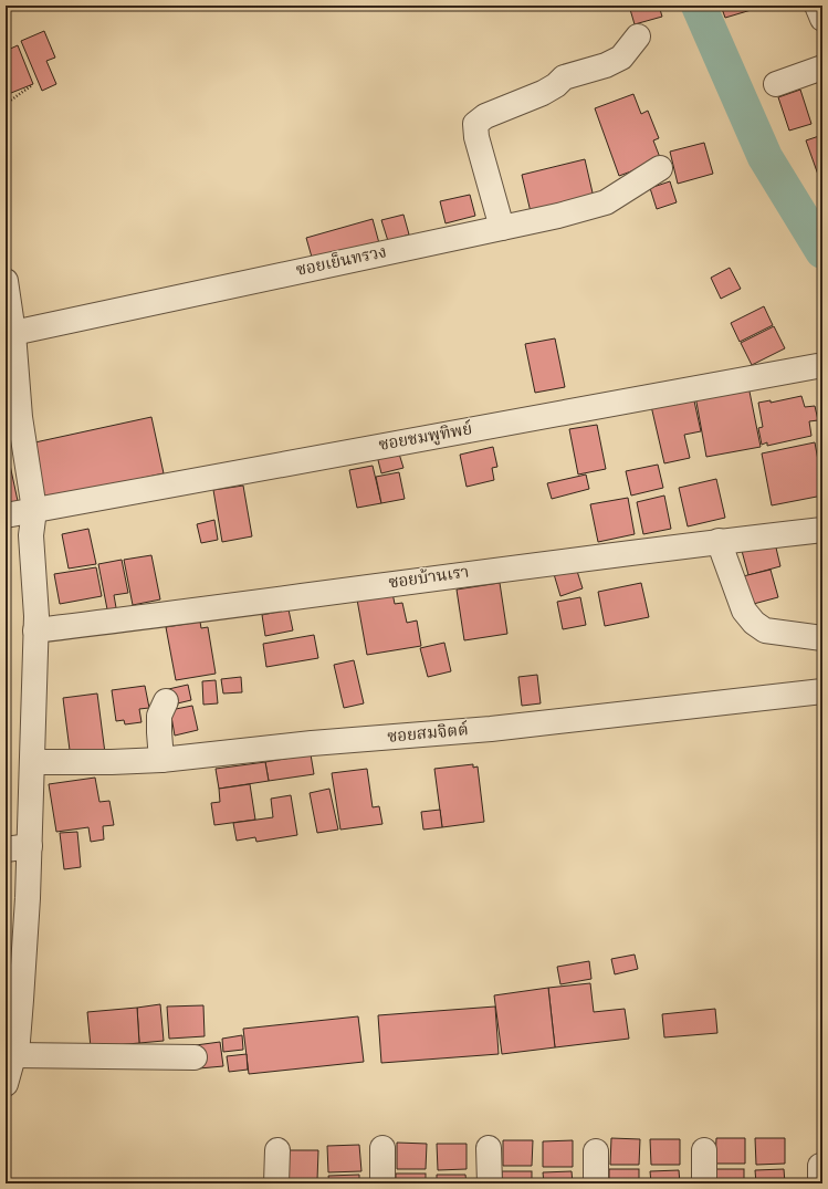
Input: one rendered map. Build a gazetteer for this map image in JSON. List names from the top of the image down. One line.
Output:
{"streets":{"street":["ซอยเย็นทรวง","ซอยชมพูทิพย์","ซอยบ้านเรา","ซอยสมจิตต์"]}}
